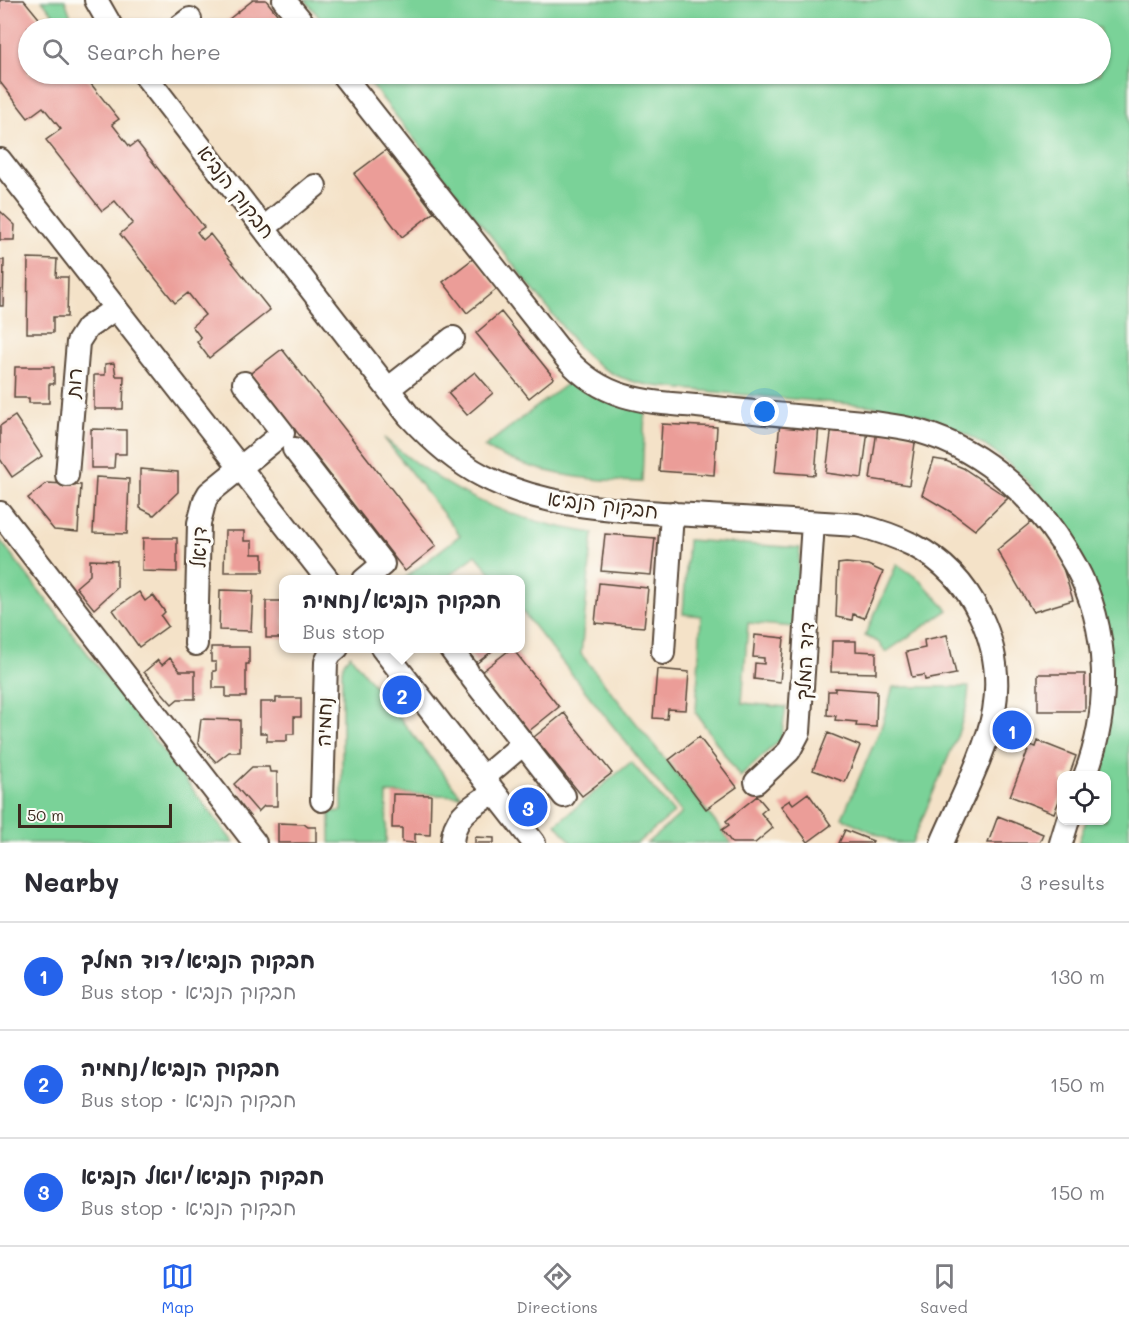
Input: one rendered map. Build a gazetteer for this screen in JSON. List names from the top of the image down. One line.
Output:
{"streets":{"street":["חבקוק הנביא","רות","דניאל","דוד המלך","נחמיה"]},"crossings":[["חבקוק הנביא","דוד המלך"]],"scale_bar":"50 m","page":{"search":"Search here","popup":["חבקוק הנביא/נחמיה","Bus stop"],"pins":["2","1","3"],"scale":"50 m","heading":["Nearby","3 results"],"list":[{"mark":"1","name":"חבקוק הנביא/דוד המלך","note":"Bus stop · חבקוק הנביא","value":"130 m"},{"mark":"2","name":"חבקוק הנביא/נחמיה","note":"Bus stop · חבקוק הנביא","value":"150 m"},{"mark":"3","name":"חבקוק הנביא/יואל הנביא","note":"Bus stop · חבקוק הנביא","value":"150 m"}],"nav":["Map","Directions","Saved"]}}
